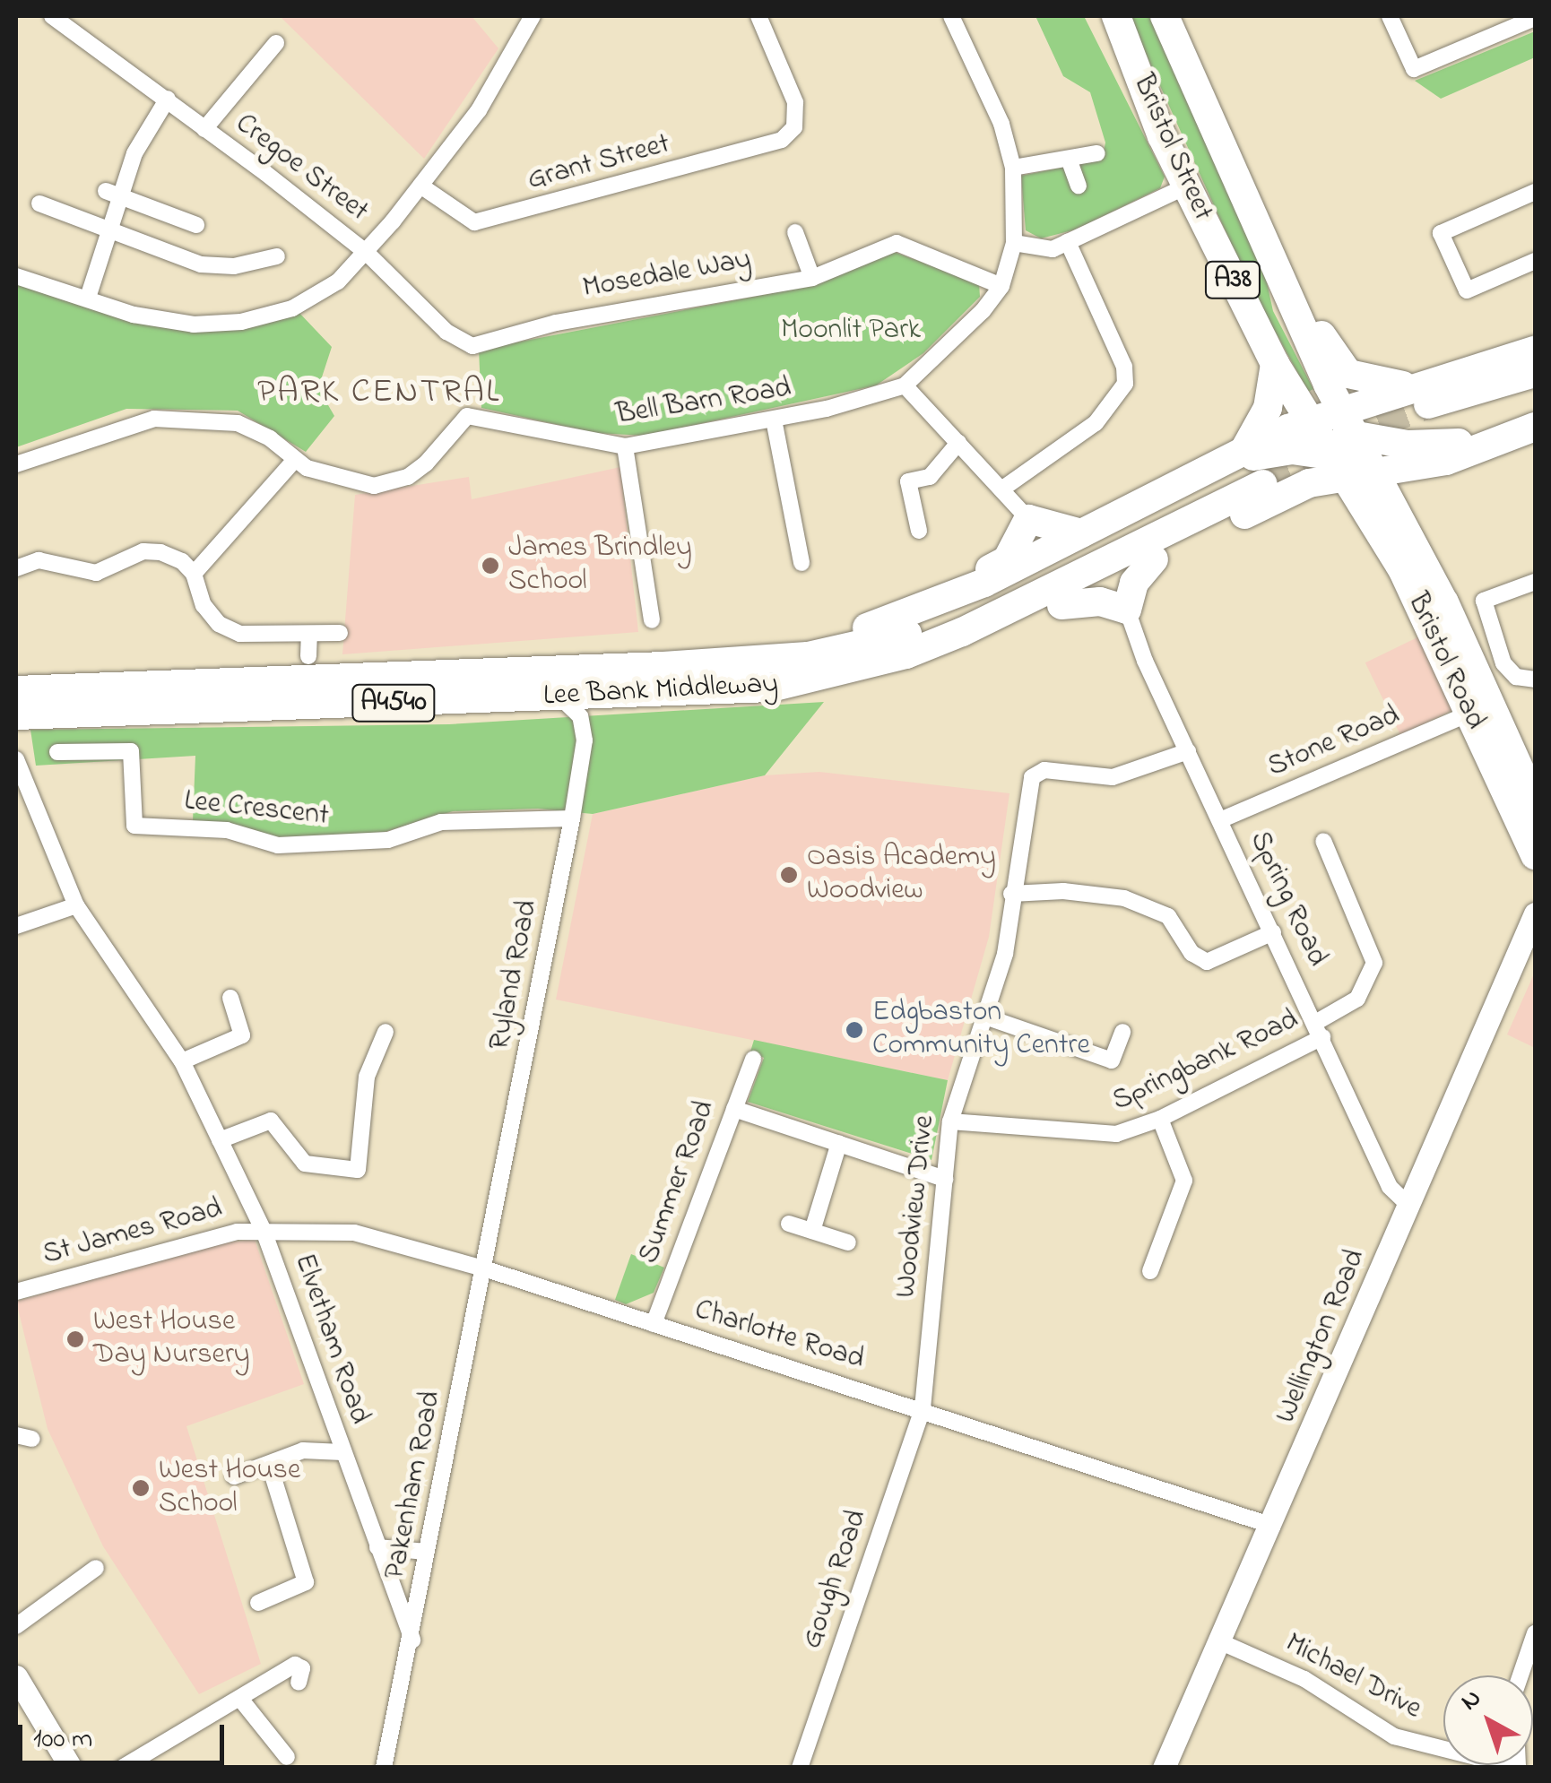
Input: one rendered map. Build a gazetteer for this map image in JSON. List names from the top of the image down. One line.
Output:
{"streets":{"highway":["Bristol Street","A38","Bristol Road","Lee Bank Middleway","A4540"],"street":["Grant Street","Cregoe Street","Mosedale Way","Bell Barn Road","Stone Road","Lee Crescent","Spring Road","Ryland Road","Springbank Road","Summer Road","Woodview Drive","St James Road","Charlotte Road","Wellington Road","Elvetham Road","Pakenham Road","Gough Road","Michael Drive"]},"crossings":[["Bristol Street","A38"],["Bristol Street","Bristol Road"],["Cregoe Street","Mosedale Way"],["Mosedale Way","Bell Barn Road"],["A38","Bristol Road"],["Bristol Road","Stone Road"],["Lee Bank Middleway","Ryland Road"],["Stone Road","Spring Road"],["Lee Crescent","Ryland Road"],["Spring Road","Springbank Road"],["Spring Road","Woodview Drive"],["Spring Road","Wellington Road"],["Ryland Road","Charlotte Road"],["Ryland Road","Pakenham Road"],["Springbank Road","Woodview Drive"],["Summer Road","Charlotte Road"],["Woodview Drive","Charlotte Road"],["Woodview Drive","Gough Road"],["St James Road","Charlotte Road"],["St James Road","Elvetham Road"],["Charlotte Road","Wellington Road"],["Charlotte Road","Elvetham Road"],["Charlotte Road","Pakenham Road"],["Charlotte Road","Gough Road"],["Wellington Road","Michael Drive"],["Elvetham Road","Pakenham Road"]],"districts":["PARK CENTRAL"],"parks":["Moonlit Park"],"places":["James Brindley School","Oasis Academy Woodview","Edgbaston Community Centre","West House Day Nursery","West House School"],"scale_bar":"100 m","north":"top left"}
